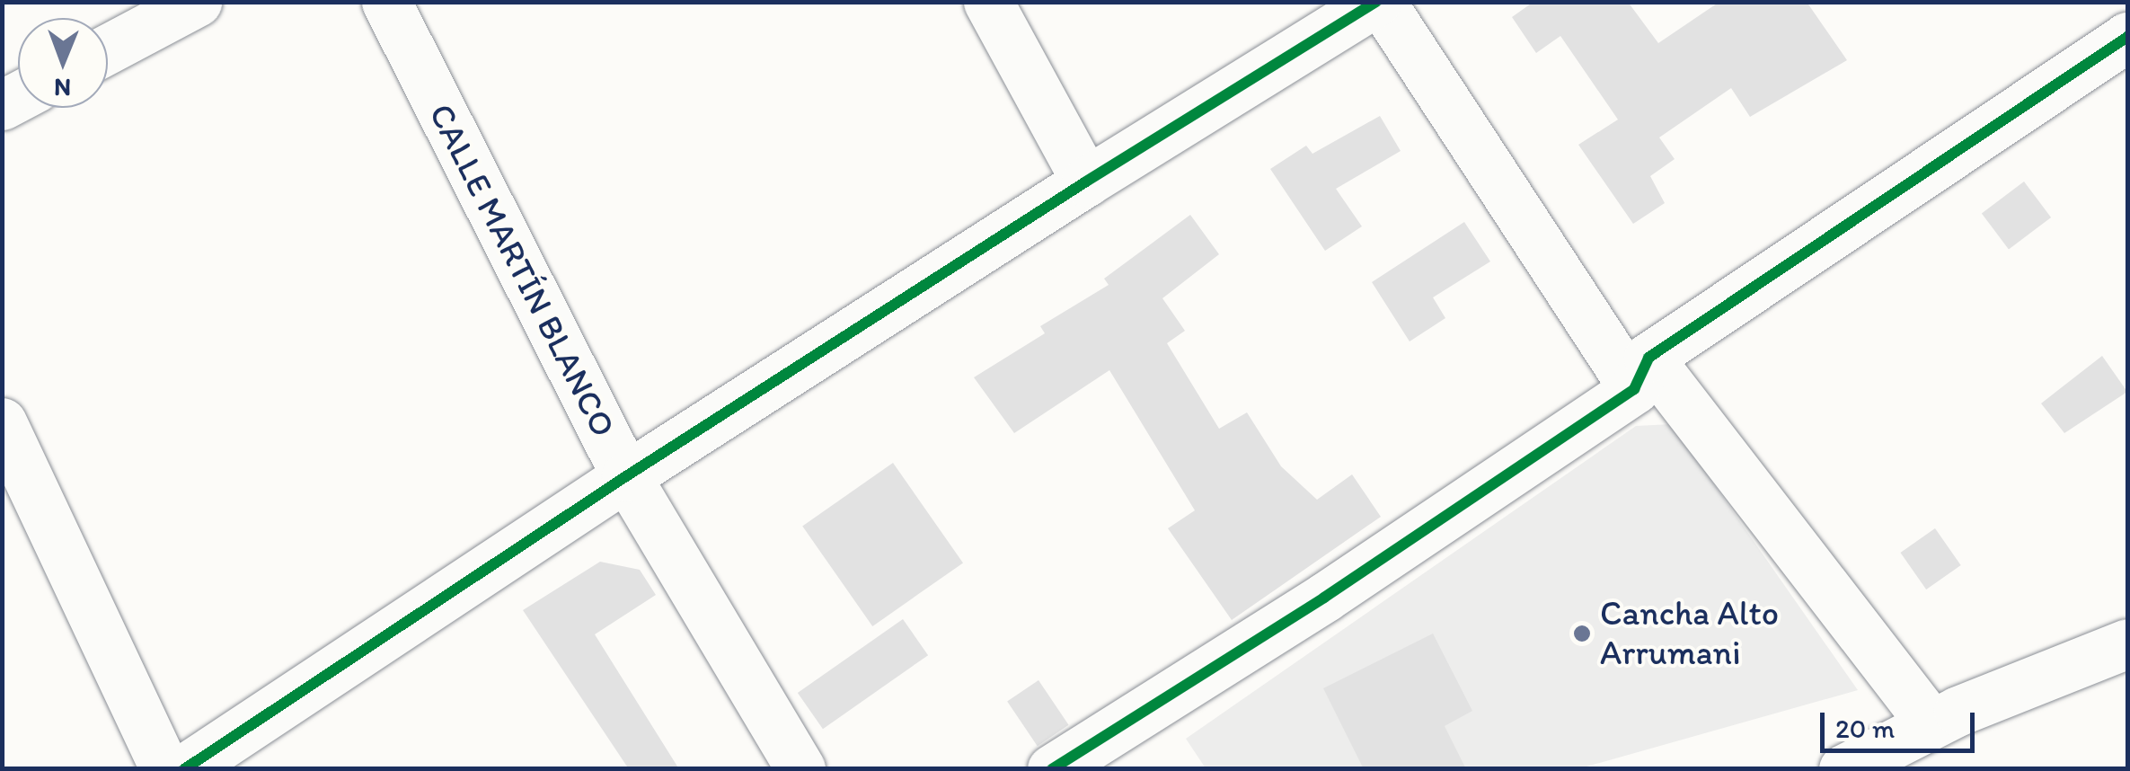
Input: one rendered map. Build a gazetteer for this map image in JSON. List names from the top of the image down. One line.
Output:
{"streets":{"street":["CALLE MARTÍN BLANCO"]},"places":["Cancha Alto Arrumani"],"scale_bar":"20 m","north":"bottom"}
